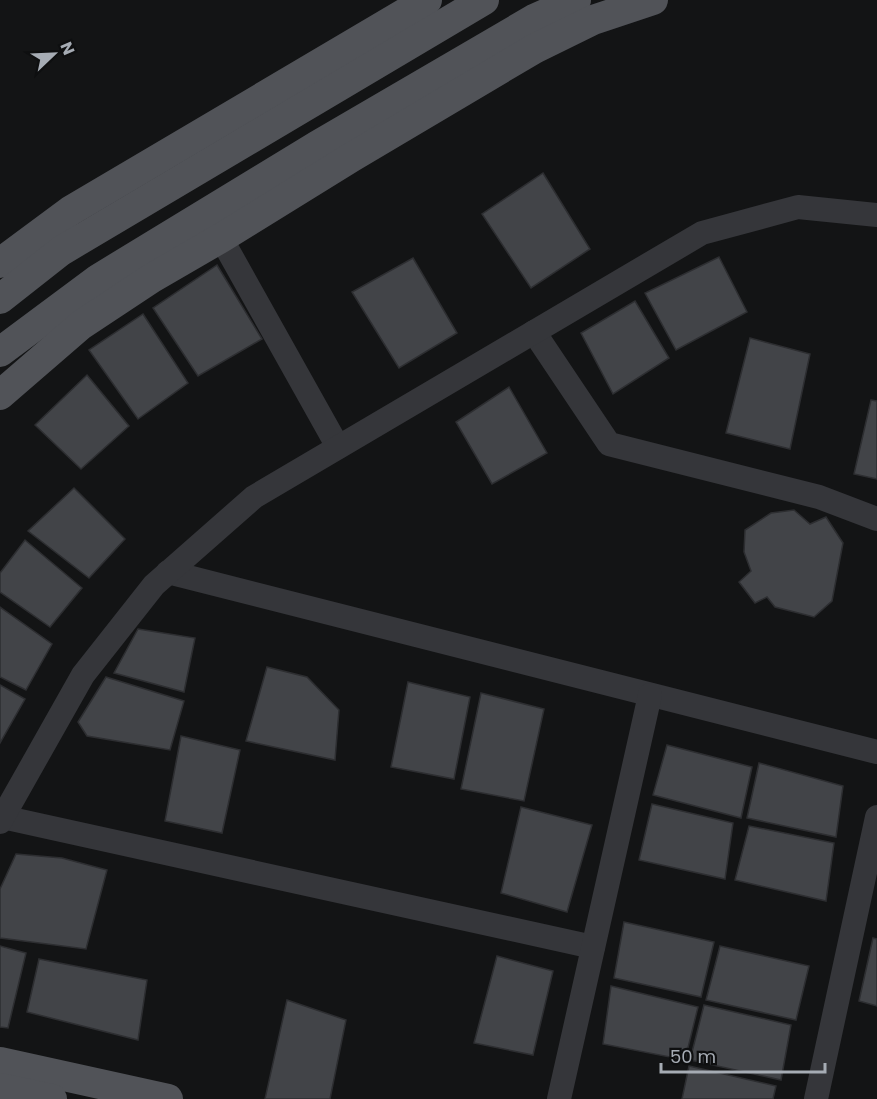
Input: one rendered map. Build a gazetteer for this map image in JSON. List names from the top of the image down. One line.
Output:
{"scale_bar":"50 m","north":"top right"}
